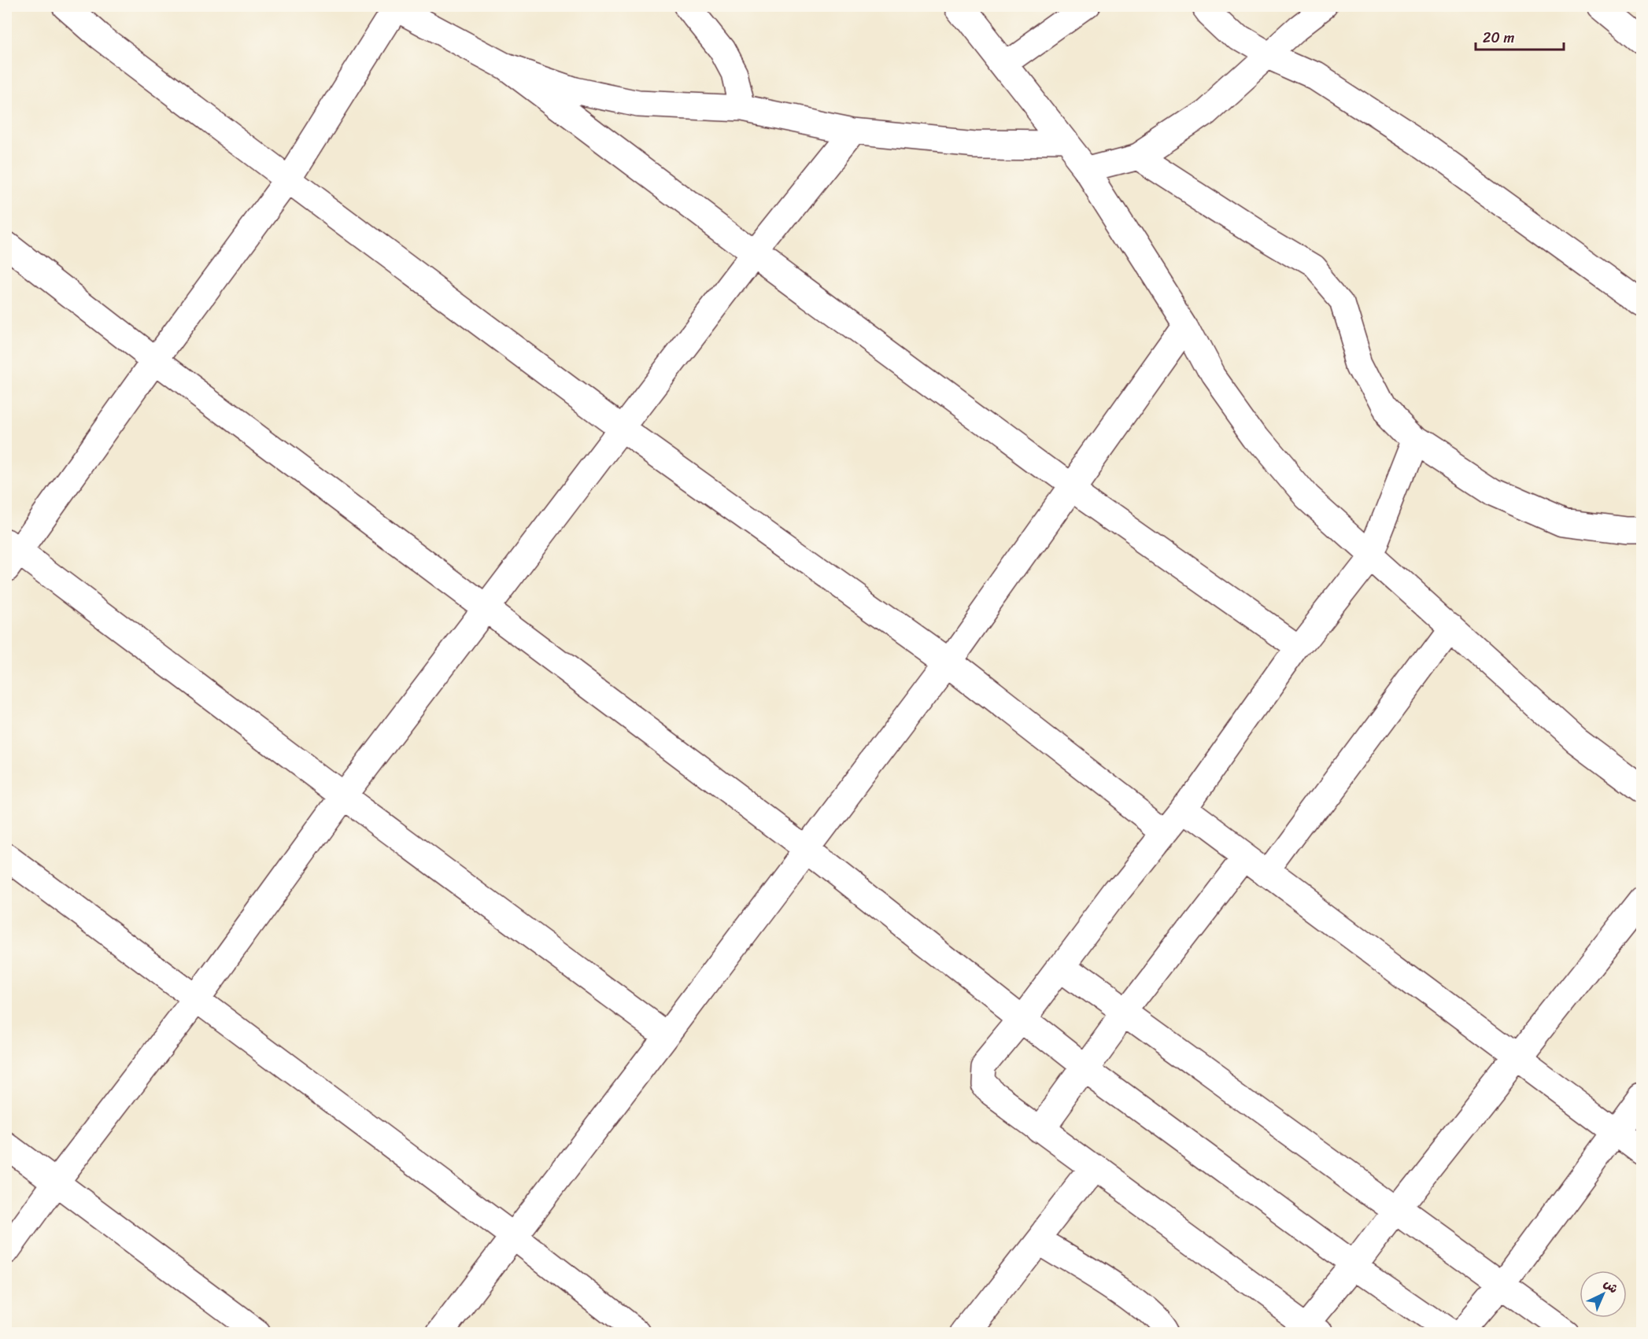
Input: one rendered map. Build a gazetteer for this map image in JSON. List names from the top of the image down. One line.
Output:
{"scale_bar":"20 m","north":"top right"}
